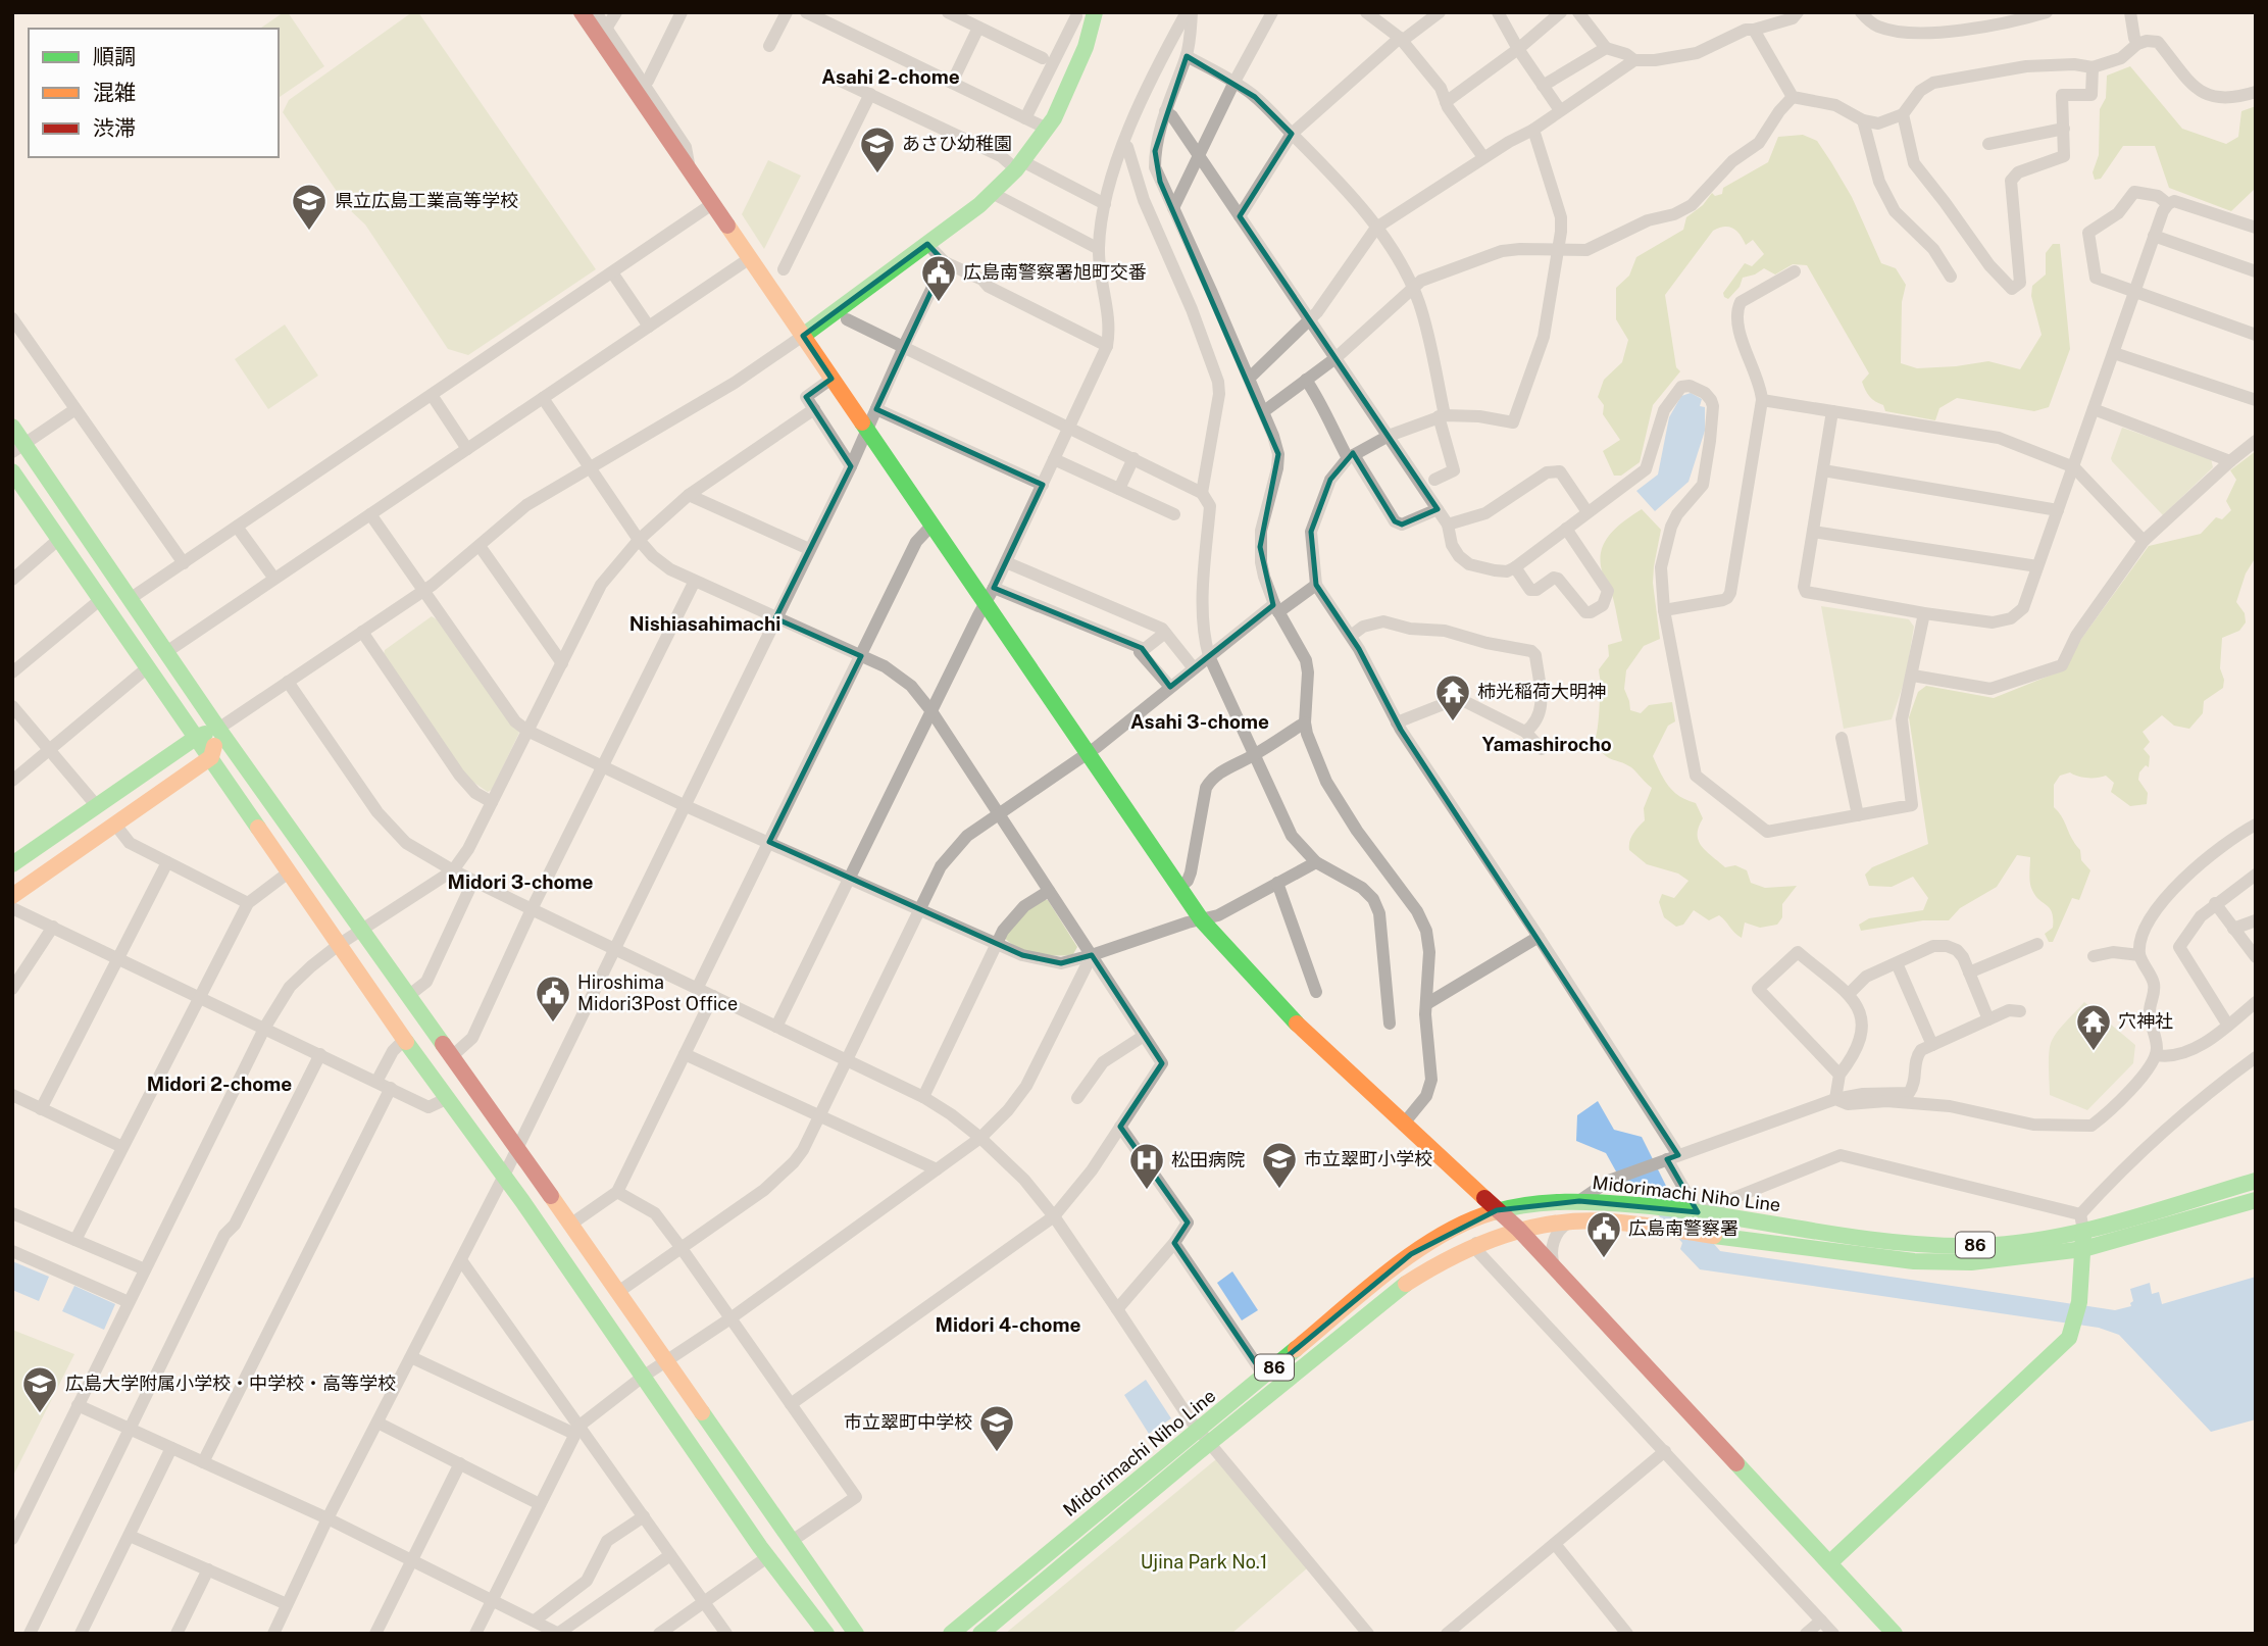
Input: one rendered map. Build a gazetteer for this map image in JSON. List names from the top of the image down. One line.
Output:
{"streets":{"street":["Midorimachi Niho Line","86"]},"districts":["Asahi 2-chome","Nishiasahimachi","Asahi 3-chome","Yamashirocho","Midori 3-chome","Midori 2-chome","Midori 4-chome"],"parks":["Ujina Park No.1"],"places":{"school or university":["あさひ幼稚園","県立広島工業高等学校","市立翠町小学校","広島大学附属小学校・中学校・高等学校","市立翠町中学校"],"public building":["広島南警察署旭町交番","Hiroshima Midori3Post Office","広島南警察署"],"temple":["柿光稲荷大明神","穴神社"],"hospital":["松田病院"]},"legend":["順調","混雑","渋滞"]}
